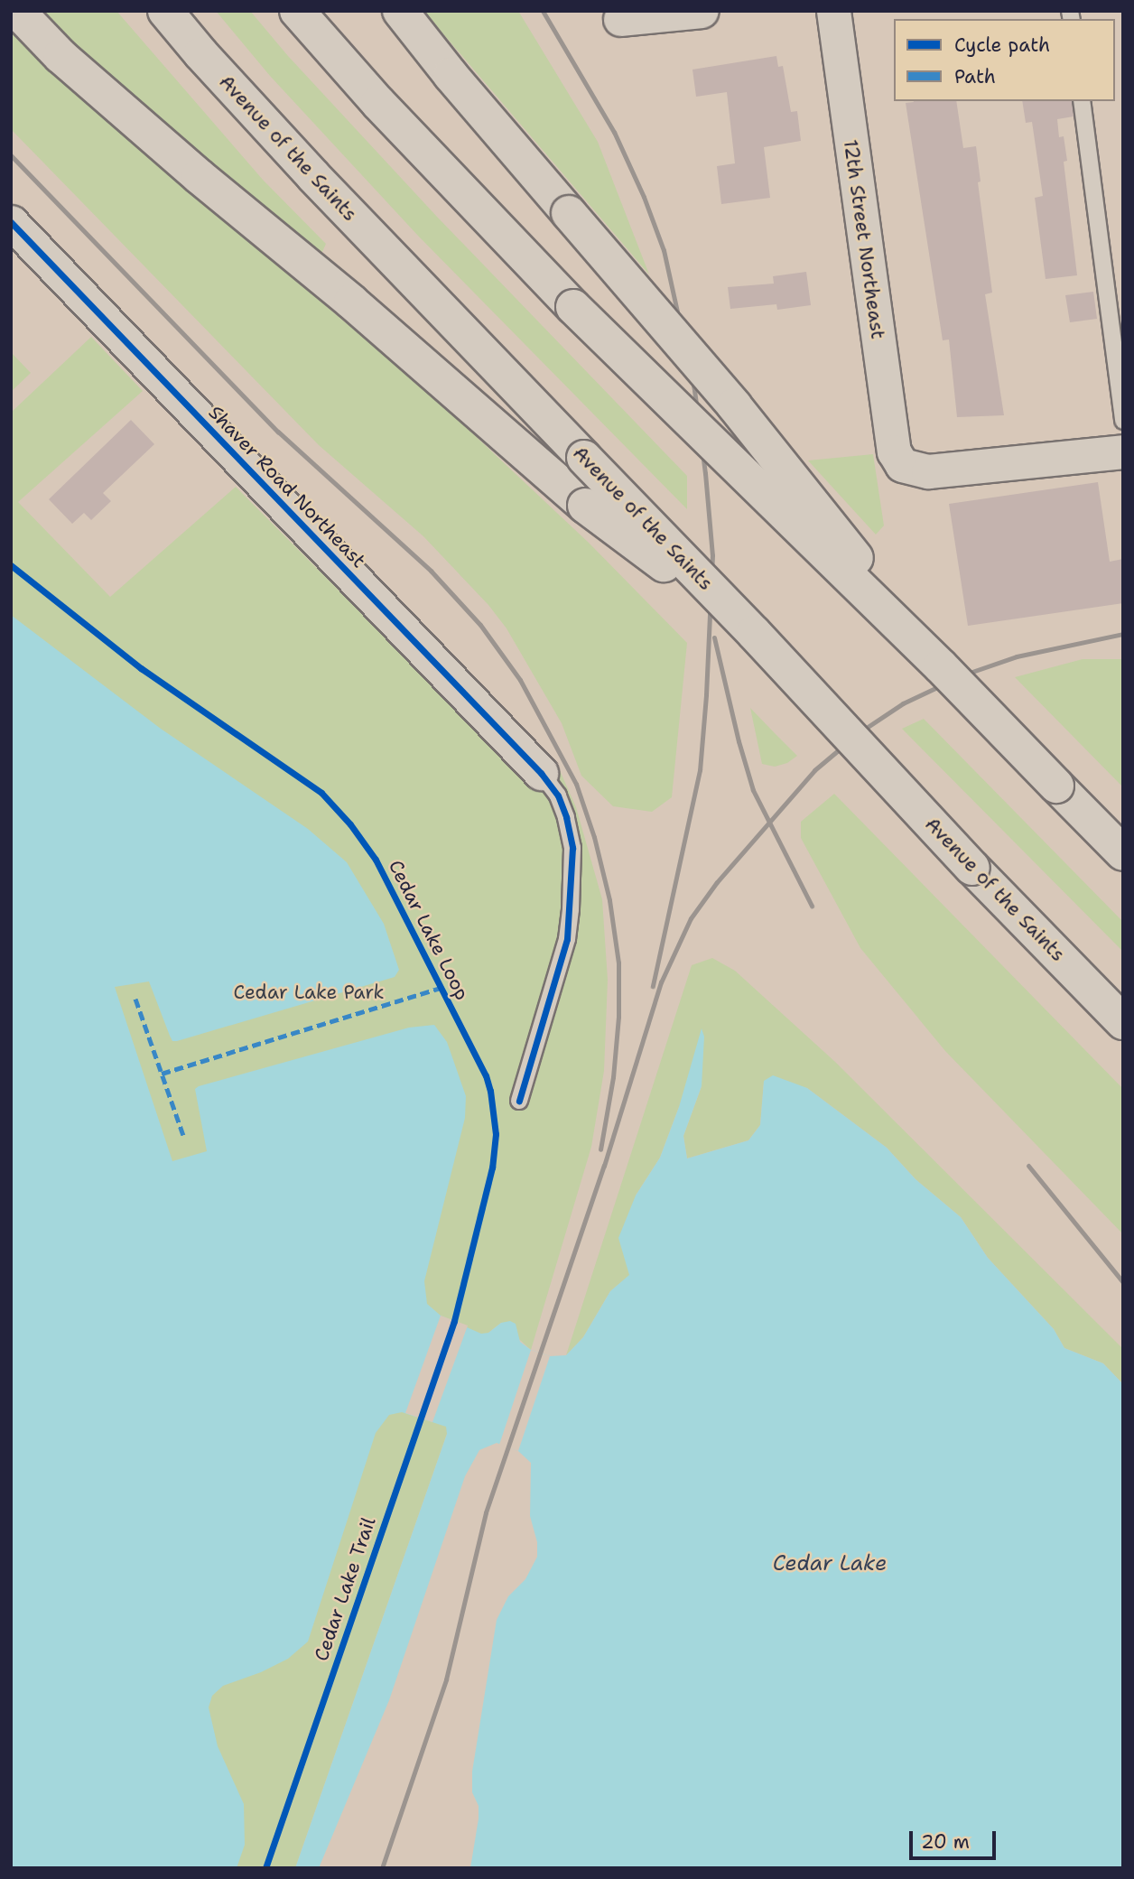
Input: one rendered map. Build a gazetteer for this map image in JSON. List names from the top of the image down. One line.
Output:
{"streets":{"highway":["Avenue of the Saints"],"street":["12th Street Northeast","Shaver Road Northeast"],"cycle path":["Cedar Lake Loop"]},"water":["Cedar Lake"],"parks":["Cedar Lake Park"],"legend":["Cycle path","Path"],"scale_bar":"20 m"}
